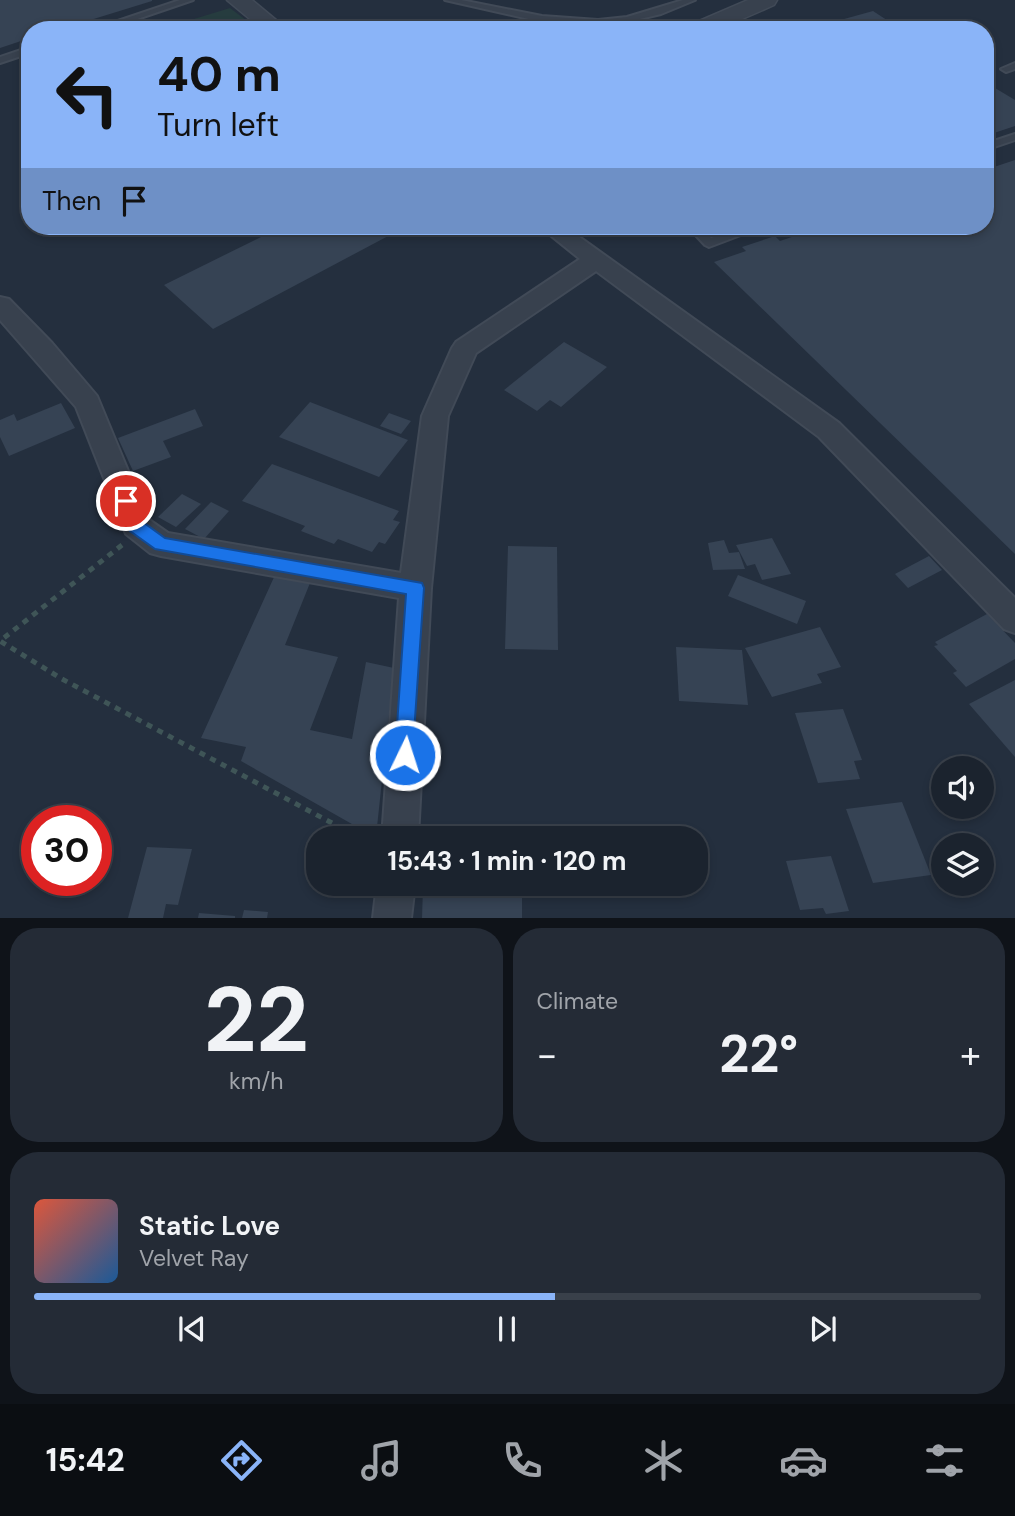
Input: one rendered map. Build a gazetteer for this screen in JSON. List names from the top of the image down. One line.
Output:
{"page":{"turn":["40 m","Turn left"],"then":"Then","limit":"30","trip":"15:43 · 1 min · 120 m","tile":[["22","km/h"],"Climate"],"heat":["−","22°","+"],"song":["Static Love","Velvet Ray"],"tabs":"15:42"}}
